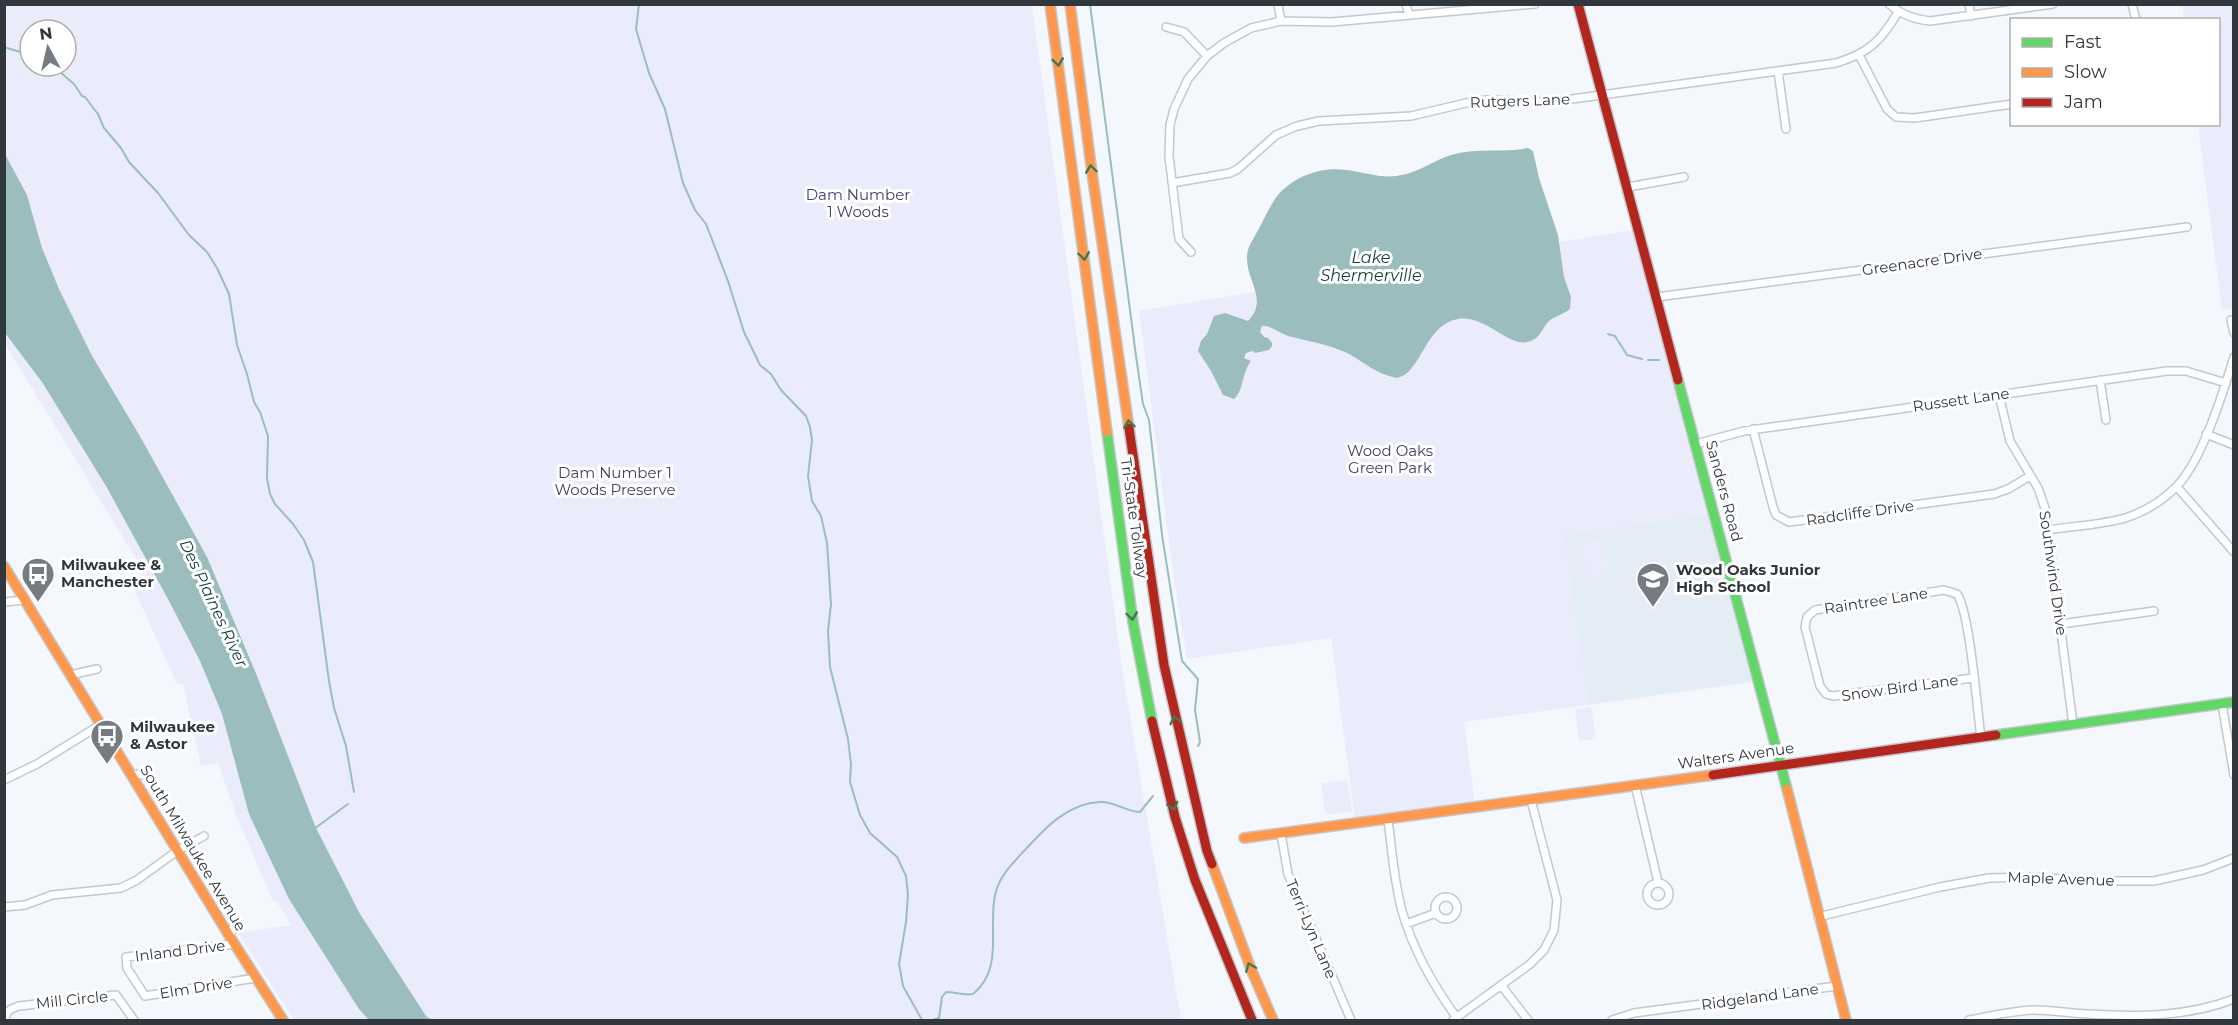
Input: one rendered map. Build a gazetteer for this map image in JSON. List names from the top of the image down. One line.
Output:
{"streets":{"main road":["Sanders Road","Tri-State Tollway","Walters Avenue","South Milwaukee Avenue"],"street":["Rutgers Lane","Greenacre Drive","Russett Lane","Radcliffe Drive","Southwind Drive","Raintree Lane","Snow Bird Lane","Maple Avenue","Terri-Lyn Lane","Inland Drive","Elm Drive","Ridgeland Lane","Mill Circle"]},"crossings":[["Rutgers Lane","Sanders Road"],["Greenacre Drive","Sanders Road"],["Russett Lane","Sanders Road"],["Russett Lane","Radcliffe Drive"],["Russett Lane","Southwind Drive"],["Sanders Road","Walters Avenue"],["Sanders Road","Maple Avenue"],["Sanders Road","Ridgeland Lane"],["Radcliffe Drive","Southwind Drive"],["Southwind Drive","Walters Avenue"],["Raintree Lane","Snow Bird Lane"],["Walters Avenue","Terri-Lyn Lane"],["South Milwaukee Avenue","Inland Drive"],["South Milwaukee Avenue","Elm Drive"],["Inland Drive","Elm Drive"]],"water":["Lake Shermerville","Des Plaines River"],"parks":["Dam Number 1 Woods","Wood Oaks Green Park","Dam Number 1 Woods Preserve"],"places":{"bus stop":["Milwaukee & Manchester","Milwaukee & Astor"],"school or university":["Wood Oaks Junior High School"]},"legend":["Fast","Slow","Jam"],"north":"top"}
